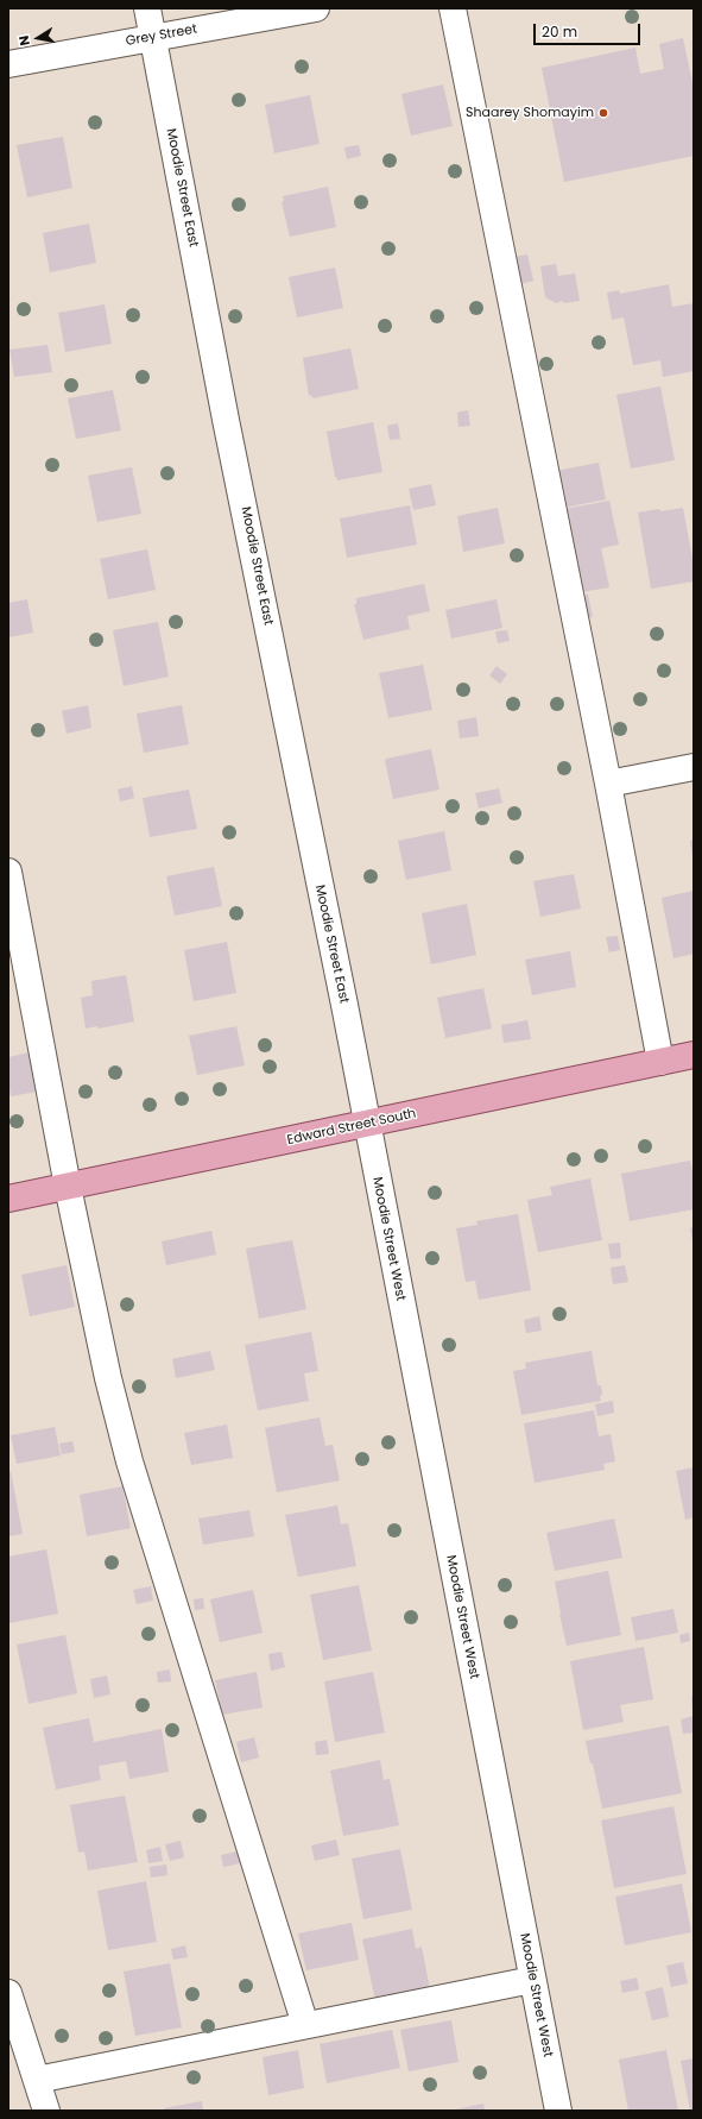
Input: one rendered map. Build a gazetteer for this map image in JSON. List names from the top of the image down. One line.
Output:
{"streets":{"main road":["Edward Street South"],"street":["Grey Street","Moodie Street East","Moodie Street West"]},"crossings":[["Grey Street","Moodie Street East"],["Moodie Street East","Edward Street South"],["Moodie Street East","Moodie Street West"],["Edward Street South","Moodie Street West"]],"places":["Shaarey Shomayim"],"scale_bar":"20 m","north":"left"}
